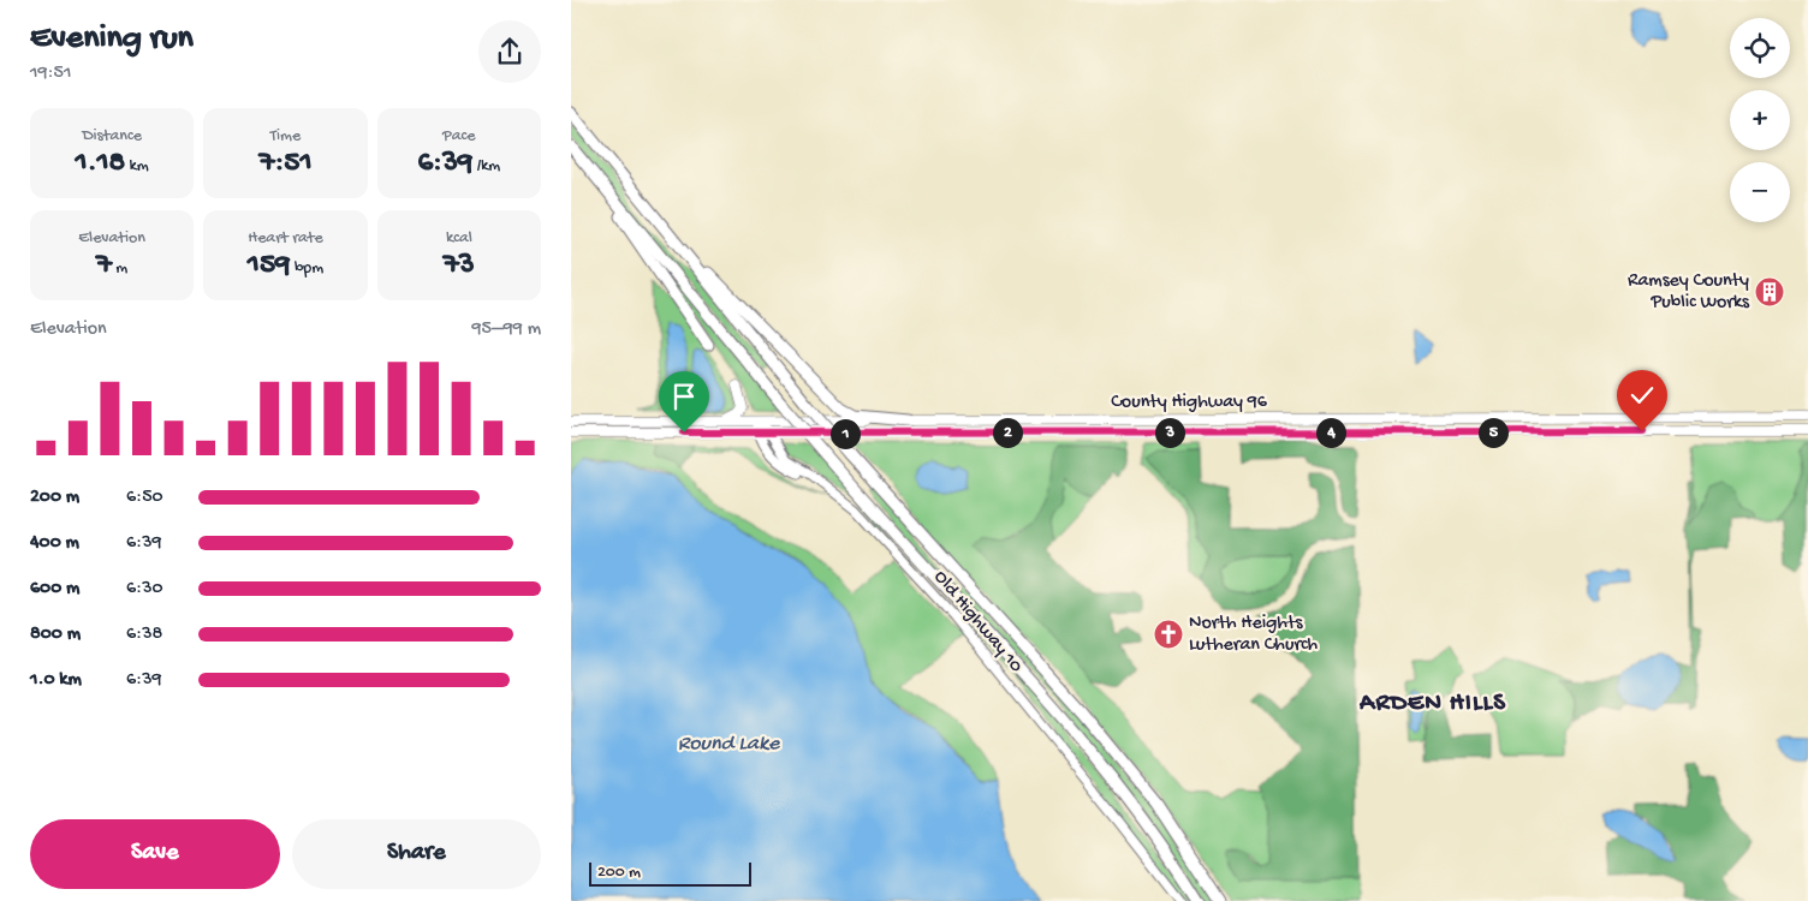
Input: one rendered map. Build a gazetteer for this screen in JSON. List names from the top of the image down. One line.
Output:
{"streets":{"main road":["County Highway 96"],"street":["Old Highway 10"]},"crossings":[["County Highway 96","Old Highway 10"]],"districts":["ARDEN HILLS"],"water":["Round Lake"],"places":{"building":["Ramsey County Public Works"],"church":["North Heights Lutheran Church"]},"scale_bar":"200 m","page":{"heading":["Evening run","19:51"],"map_buttons":["+","−"],"stats":[["Distance","1.18 km"],["Time","7:51"],["Pace","6:39 /km"],["Elevation","7 m"],["Heart rate","159 bpm"],["kcal","73"]],"chart":["Elevation","95–99 m"],"pins":["2","3","4","5","1"],"list":[{"name":"200 m","note":"6:50"},{"name":"400 m","note":"6:39"},{"name":"600 m","note":"6:30"},{"name":"800 m","note":"6:38"},{"name":"1.0 km","note":"6:39"}],"buttons":["Save","Share"],"scale":"200 m"}}
